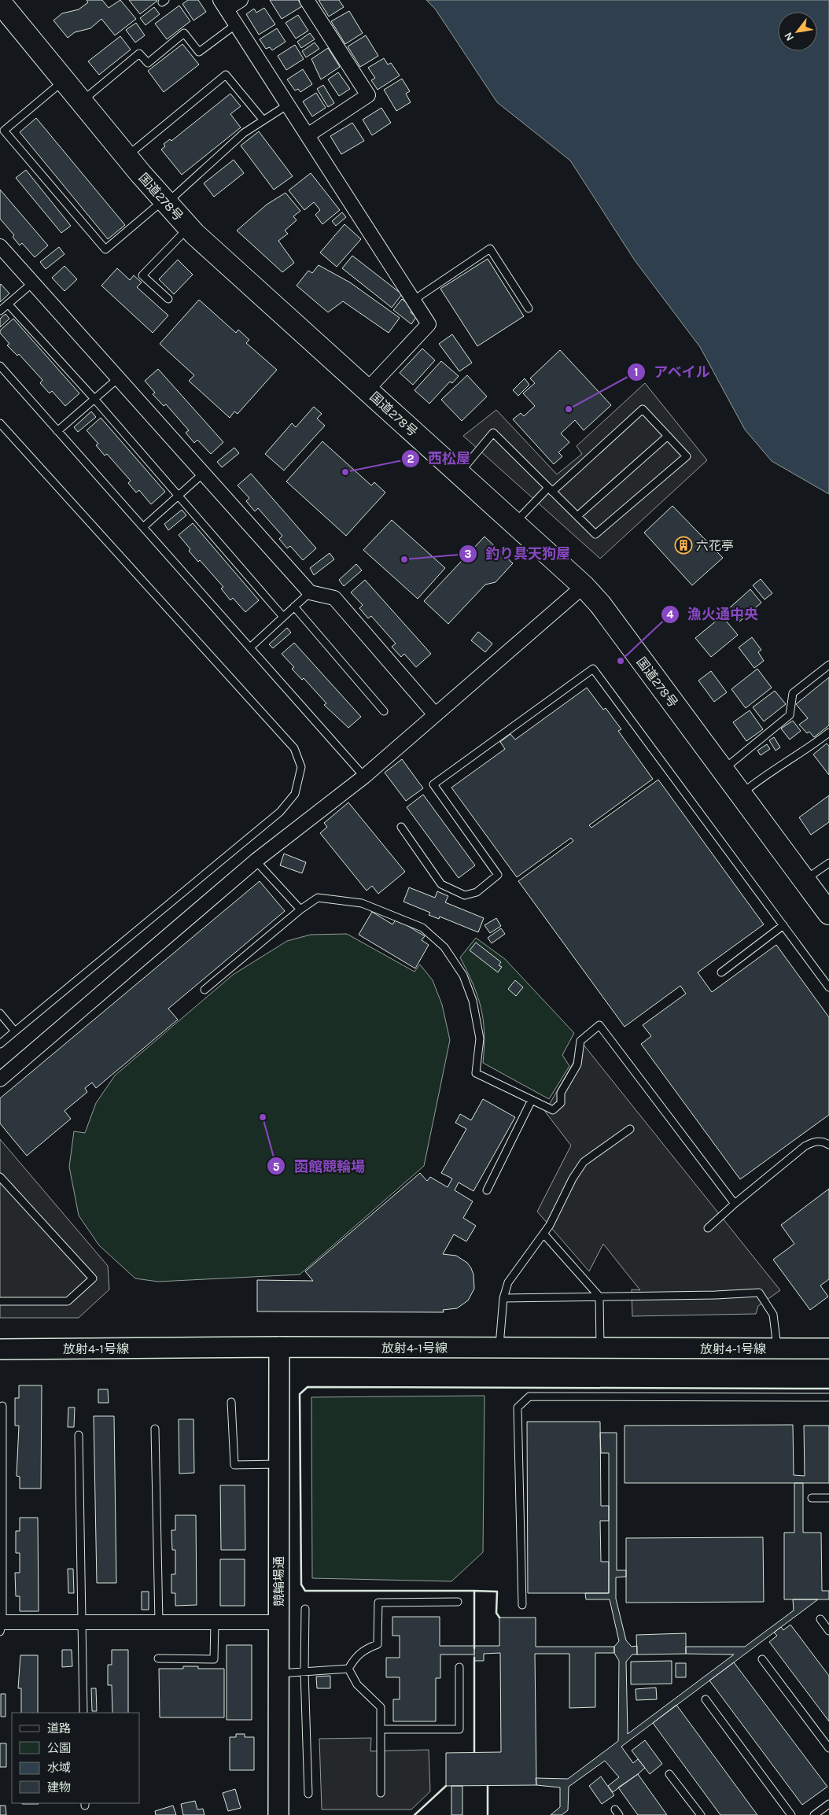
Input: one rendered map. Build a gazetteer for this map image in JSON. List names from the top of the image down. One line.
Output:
{"streets":{"highway":["国道278号"],"street":["放射4-1号線","競輪場通"]},"crossings":[["放射4-1号線","競輪場通"]],"places":{"other":["アベイル","西松屋","釣り具天狗屋","漁火通中央","函館競輪場"],"building":["六花亭"]},"legend":["道路","公園","水域","建物"],"north":"bottom left"}
